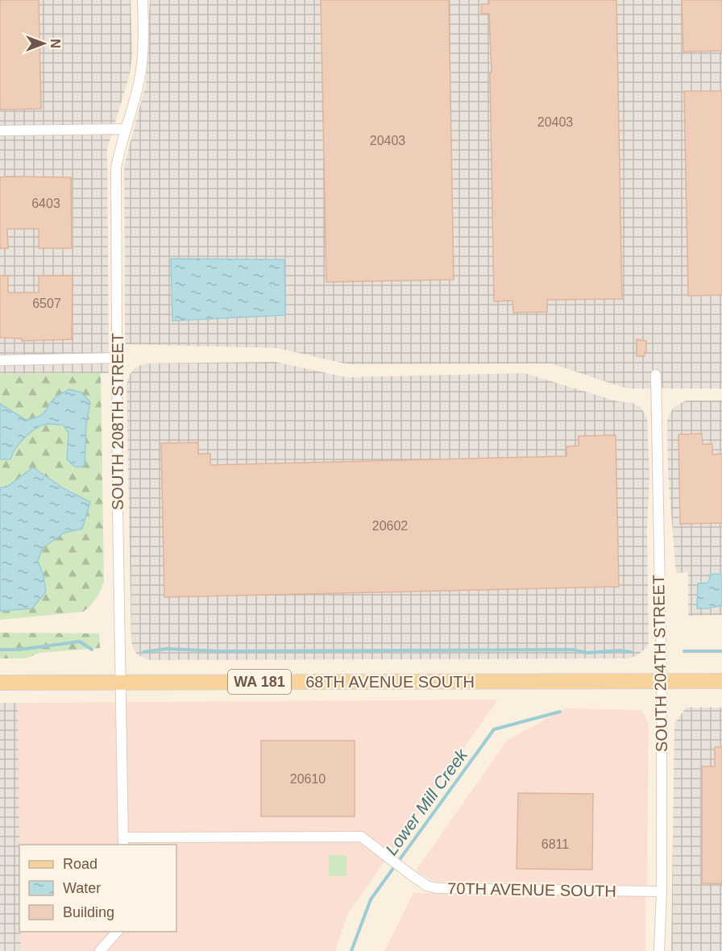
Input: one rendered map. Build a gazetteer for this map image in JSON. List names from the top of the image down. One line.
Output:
{"streets":{"main road":["WA 181","68TH AVENUE SOUTH"],"street":["SOUTH 208TH STREET","SOUTH 204TH STREET","70TH AVENUE SOUTH"]},"crossings":[["SOUTH 208TH STREET","68TH AVENUE SOUTH"],["SOUTH 208TH STREET","70TH AVENUE SOUTH"],["SOUTH 204TH STREET","68TH AVENUE SOUTH"],["SOUTH 204TH STREET","70TH AVENUE SOUTH"]],"water":["Lower Mill Creek"],"house_numbers":["20403","20403","6403","6507","20602","20610","6811"],"legend":["Road","Water","Building"],"north":"right"}
